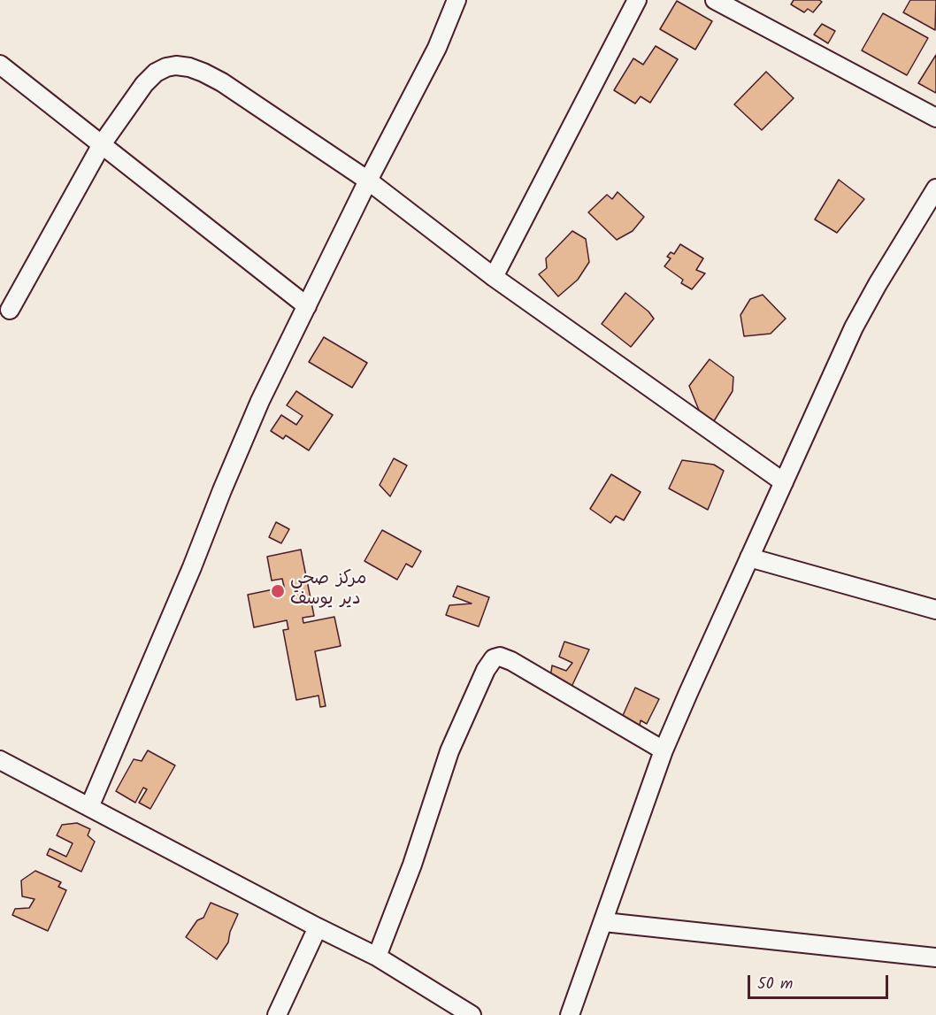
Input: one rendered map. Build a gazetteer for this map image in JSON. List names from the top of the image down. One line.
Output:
{"places":["مركز صحي دير يوسف"],"scale_bar":"50 m"}
